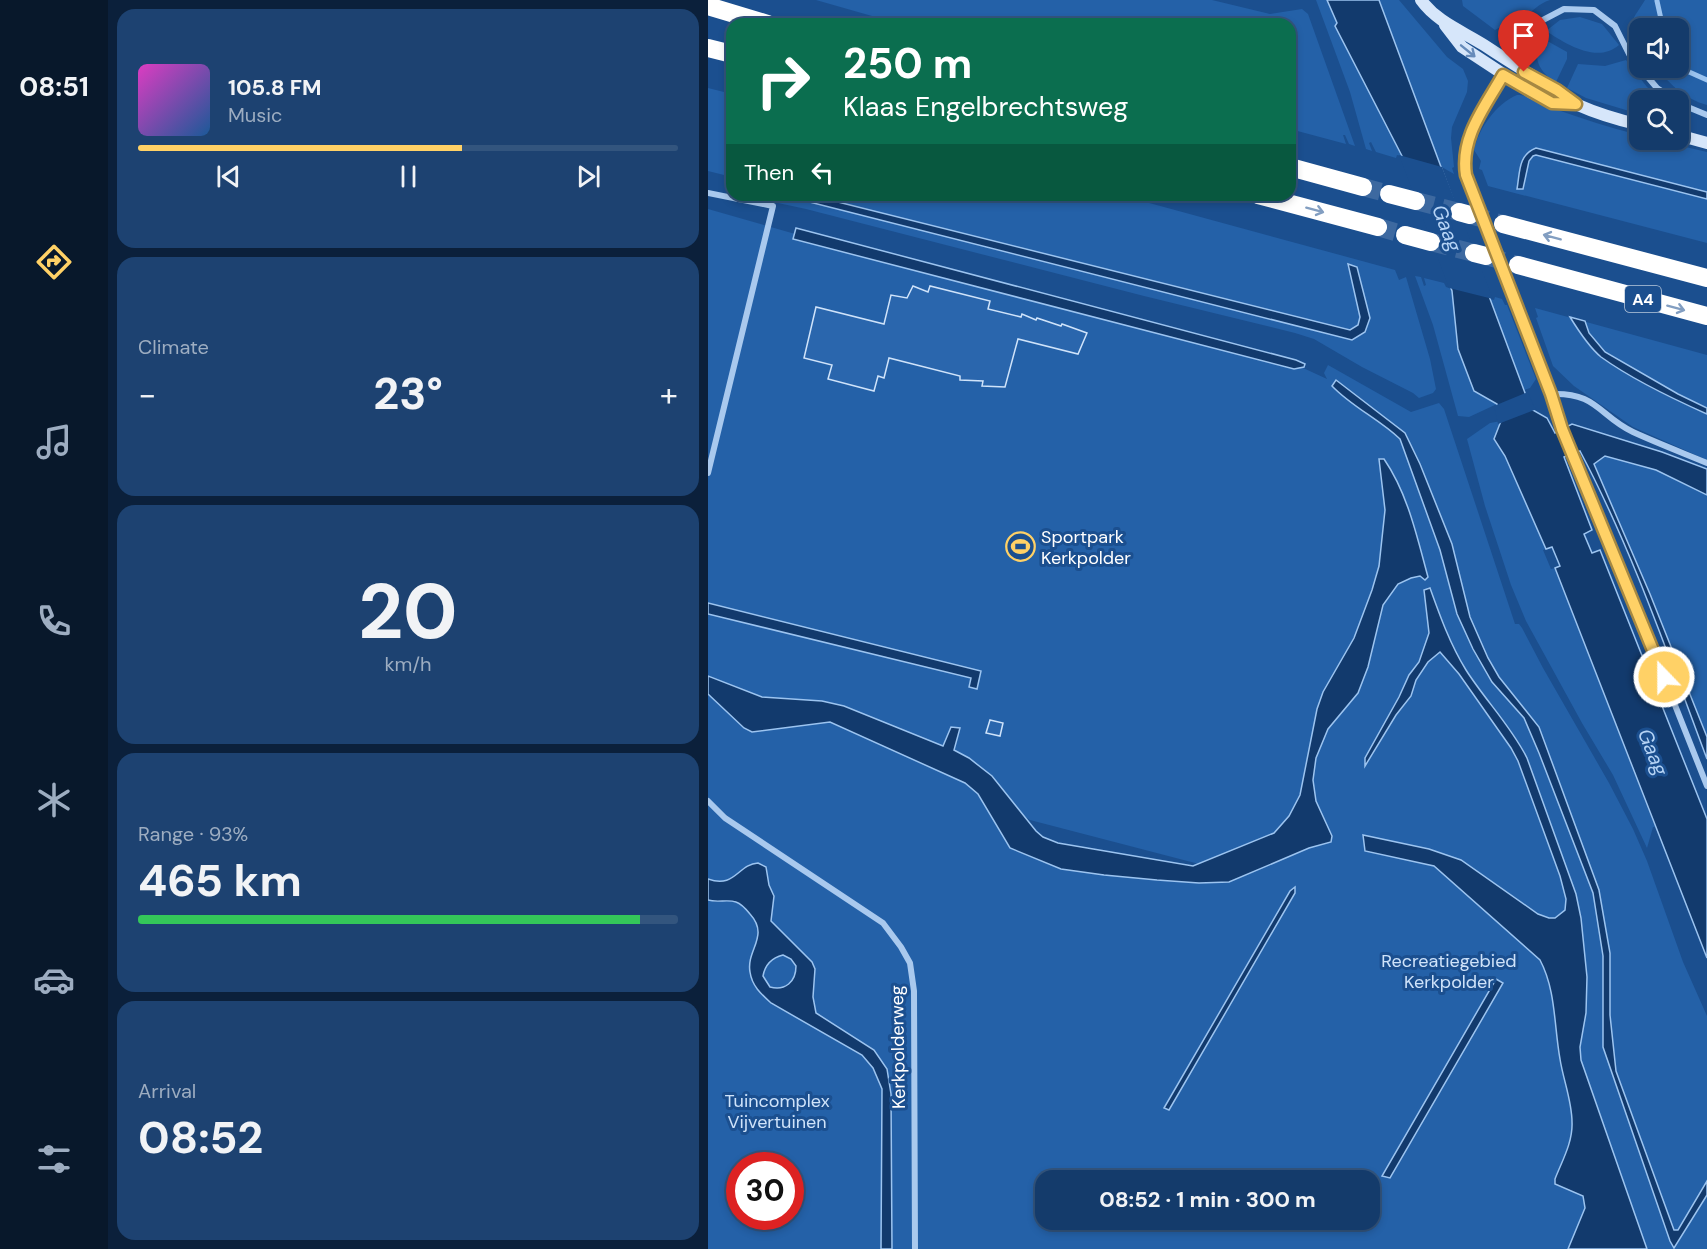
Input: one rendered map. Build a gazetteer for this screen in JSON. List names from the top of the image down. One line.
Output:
{"streets":{"highway":["A4"],"street":["Kerkpolderweg"]},"water":["Gaag"],"parks":["Recreatiegebied Kerkpolder","Tuincomplex Vijvertuinen"],"places":{"sports":["Sportpark Kerkpolder"]},"page":{"tabs":"08:51","turn":["250 m","Klaas Engelbrechtsweg"],"song":["105.8 FM","Music"],"then":"Then","tile":["Climate",["20","km/h"],["Range · 93%","465 km"],["Arrival","08:52"]],"heat":["−","23°","+"],"limit":"30","trip":"08:52 · 1 min · 300 m"}}
